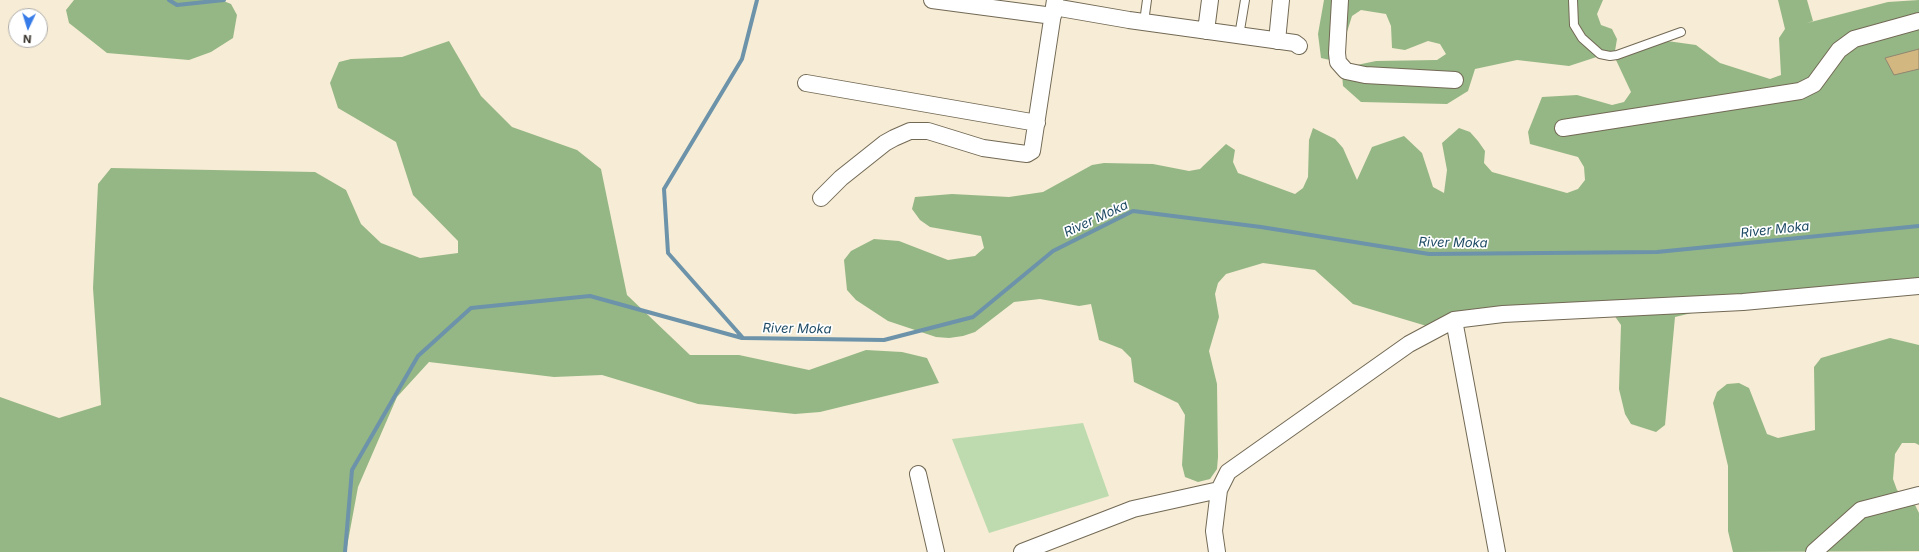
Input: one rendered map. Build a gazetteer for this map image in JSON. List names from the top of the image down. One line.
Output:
{"water":["River Moka"],"north":"bottom"}
